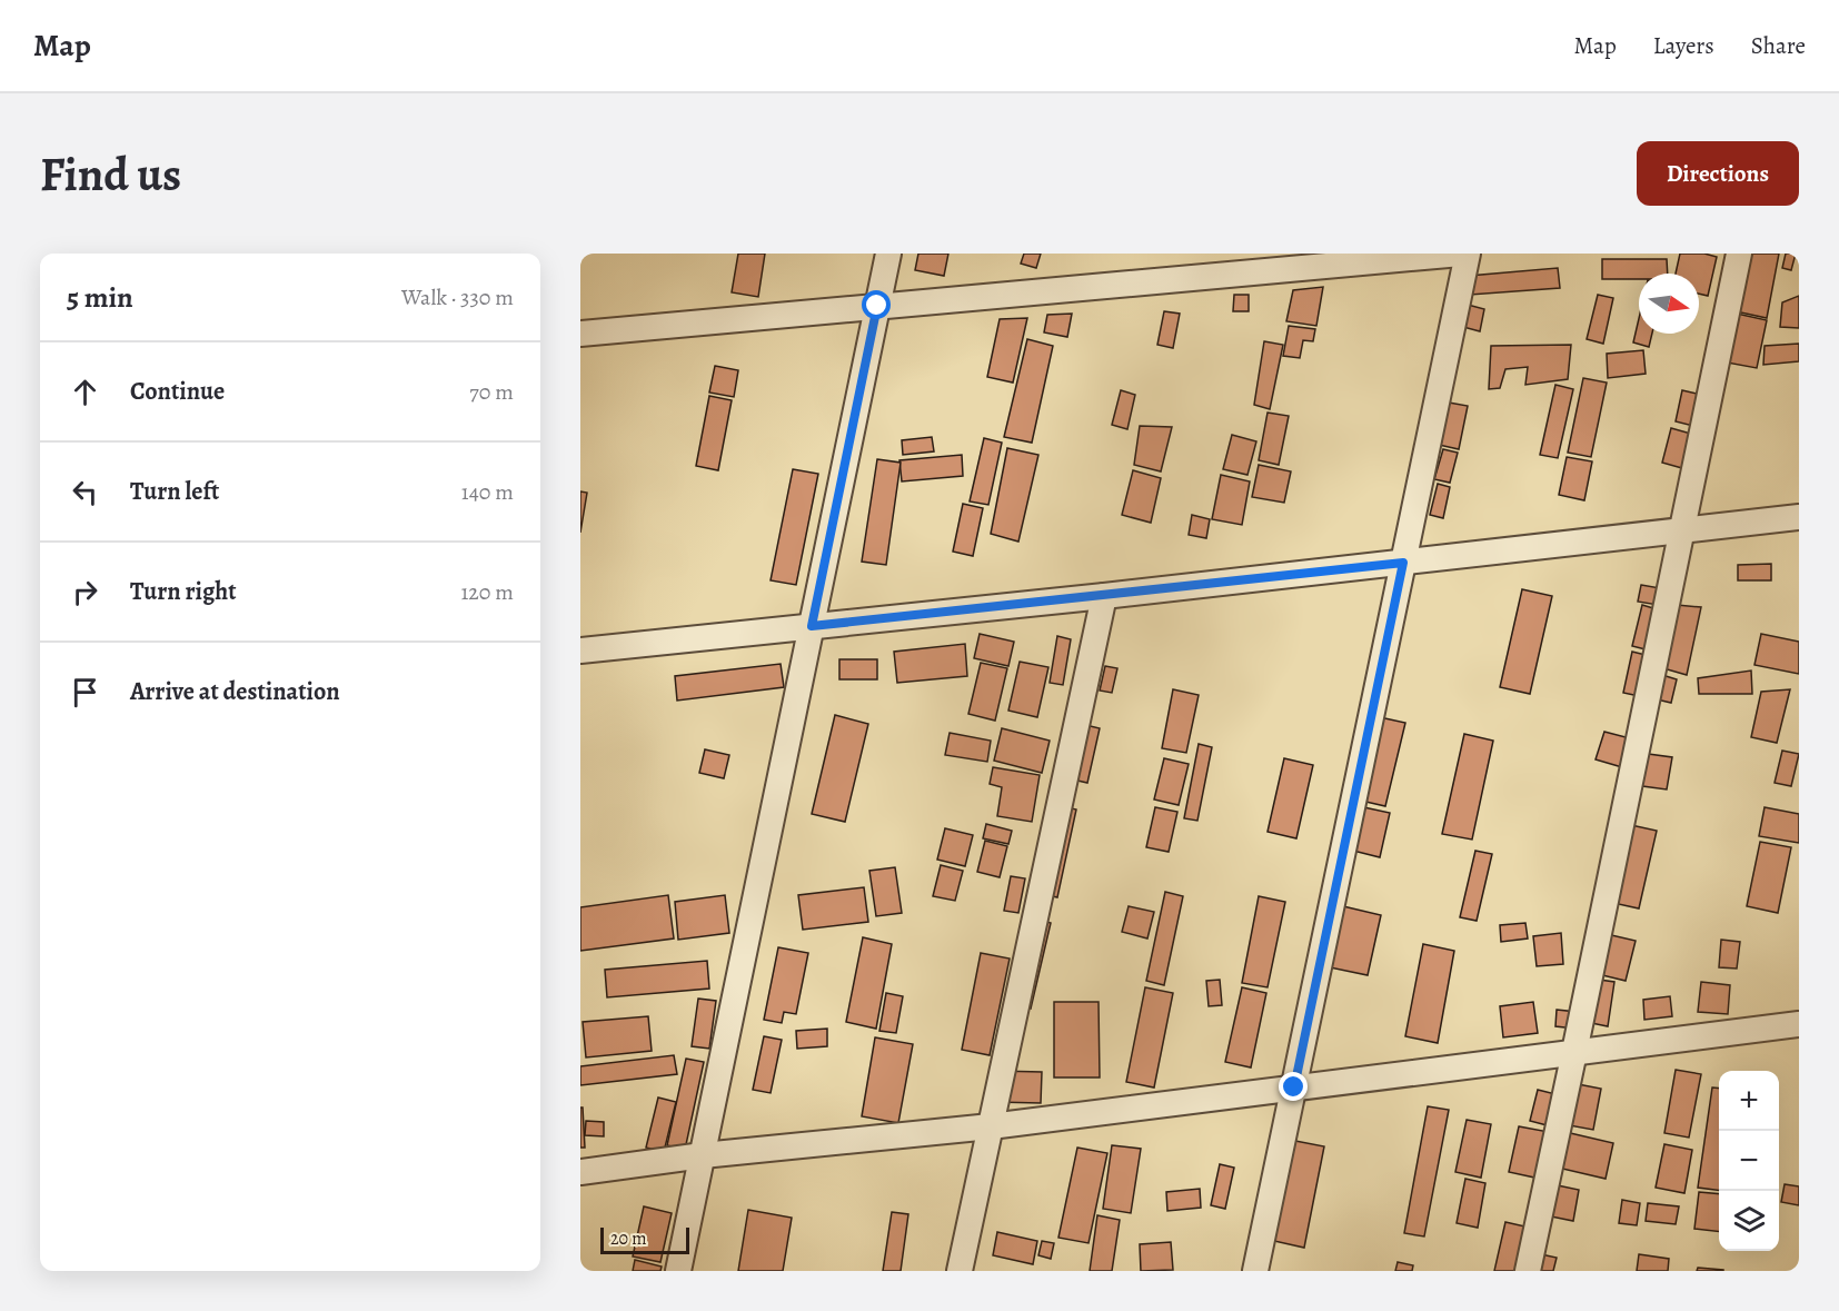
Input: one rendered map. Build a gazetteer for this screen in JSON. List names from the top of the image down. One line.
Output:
{"scale_bar":"20 m","north":"right","page":{"header":"Map","nav":["Map","Layers","Share"],"buttons":"Directions","title":"Find us","heading":["5 min","Walk · 330 m"],"list":[["Continue","70 m"],["Turn left","140 m"],["Turn right","120 m"],"Arrive at destination"],"map_buttons":["+","−"],"scale":"20 m"}}
